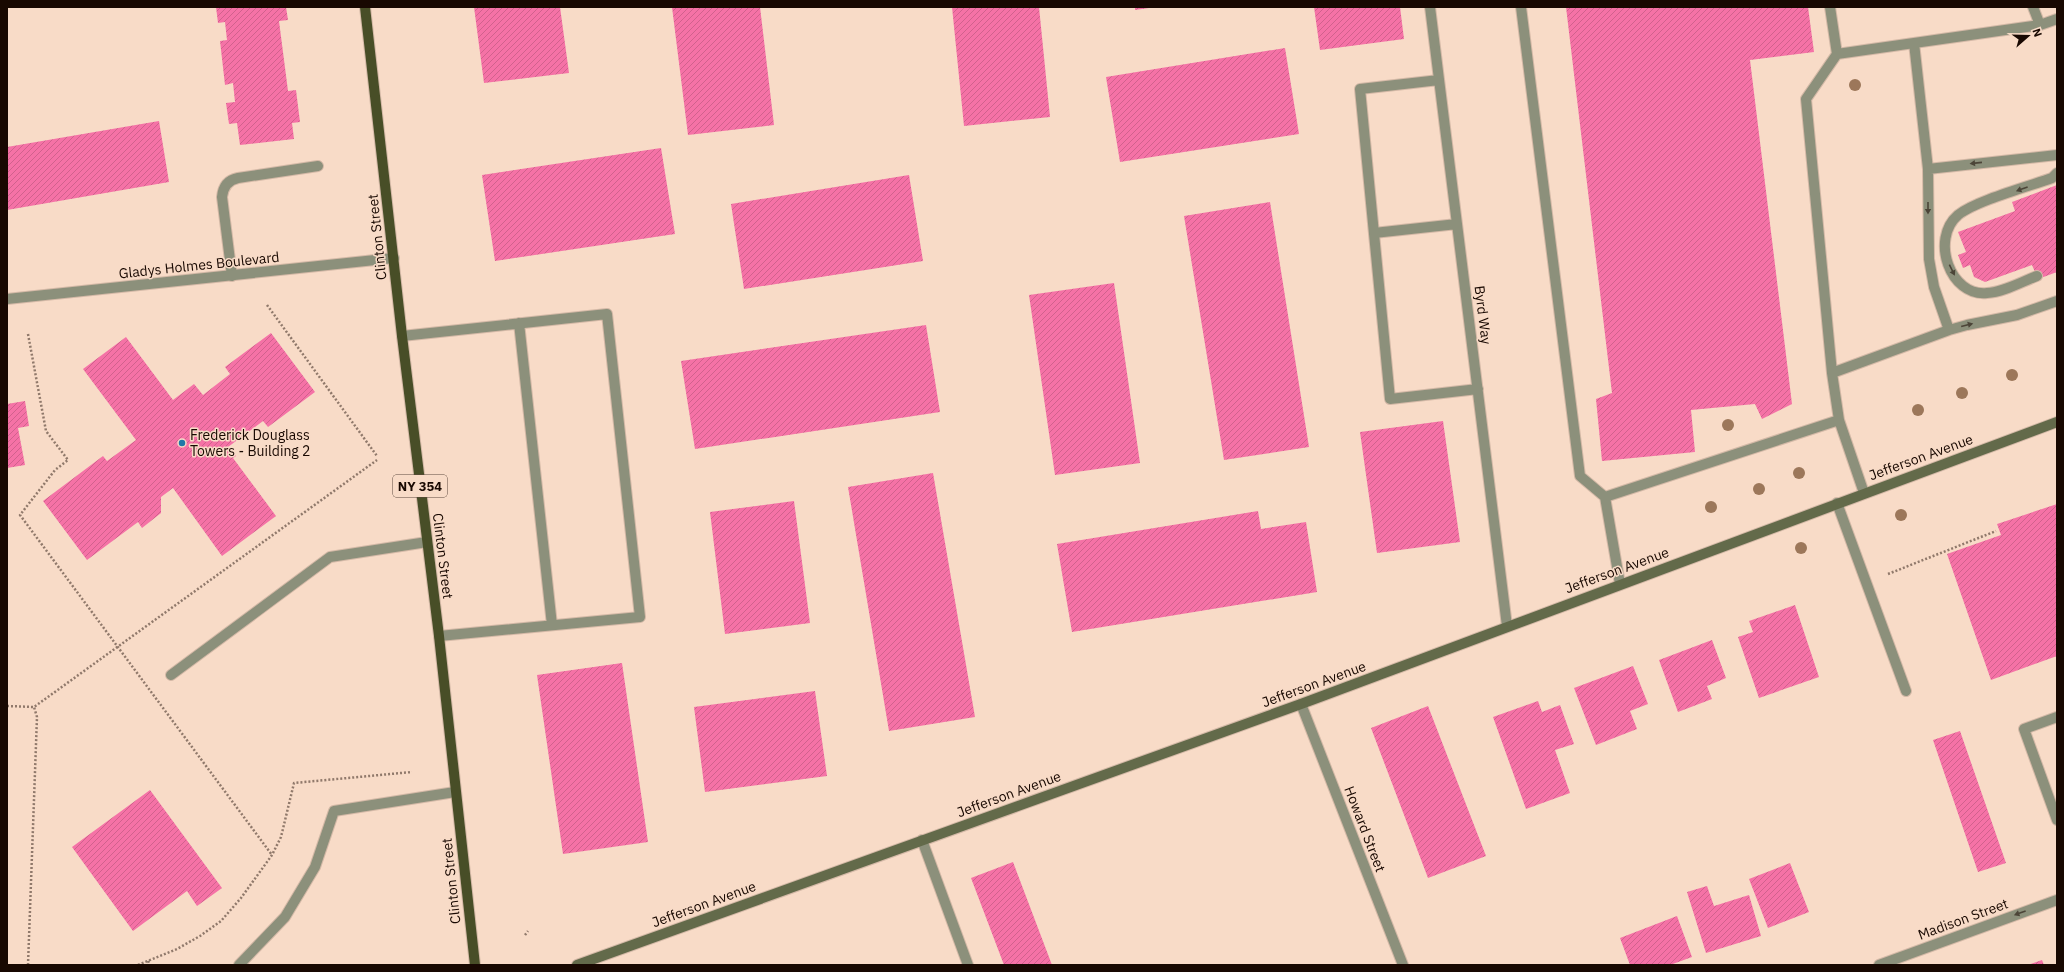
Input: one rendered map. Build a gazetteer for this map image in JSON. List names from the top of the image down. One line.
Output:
{"streets":{"main road":["Clinton Street","NY 354"],"street":["Gladys Holmes Boulevard","Byrd Way","Jefferson Avenue","Howard Street","Madison Street"]},"crossings":[["Clinton Street","Gladys Holmes Boulevard"],["Byrd Way","Jefferson Avenue"],["Jefferson Avenue","Howard Street"]],"one_way":["Madison Street"],"places":["Frederick Douglass Towers - Building 2"],"north":"right"}
